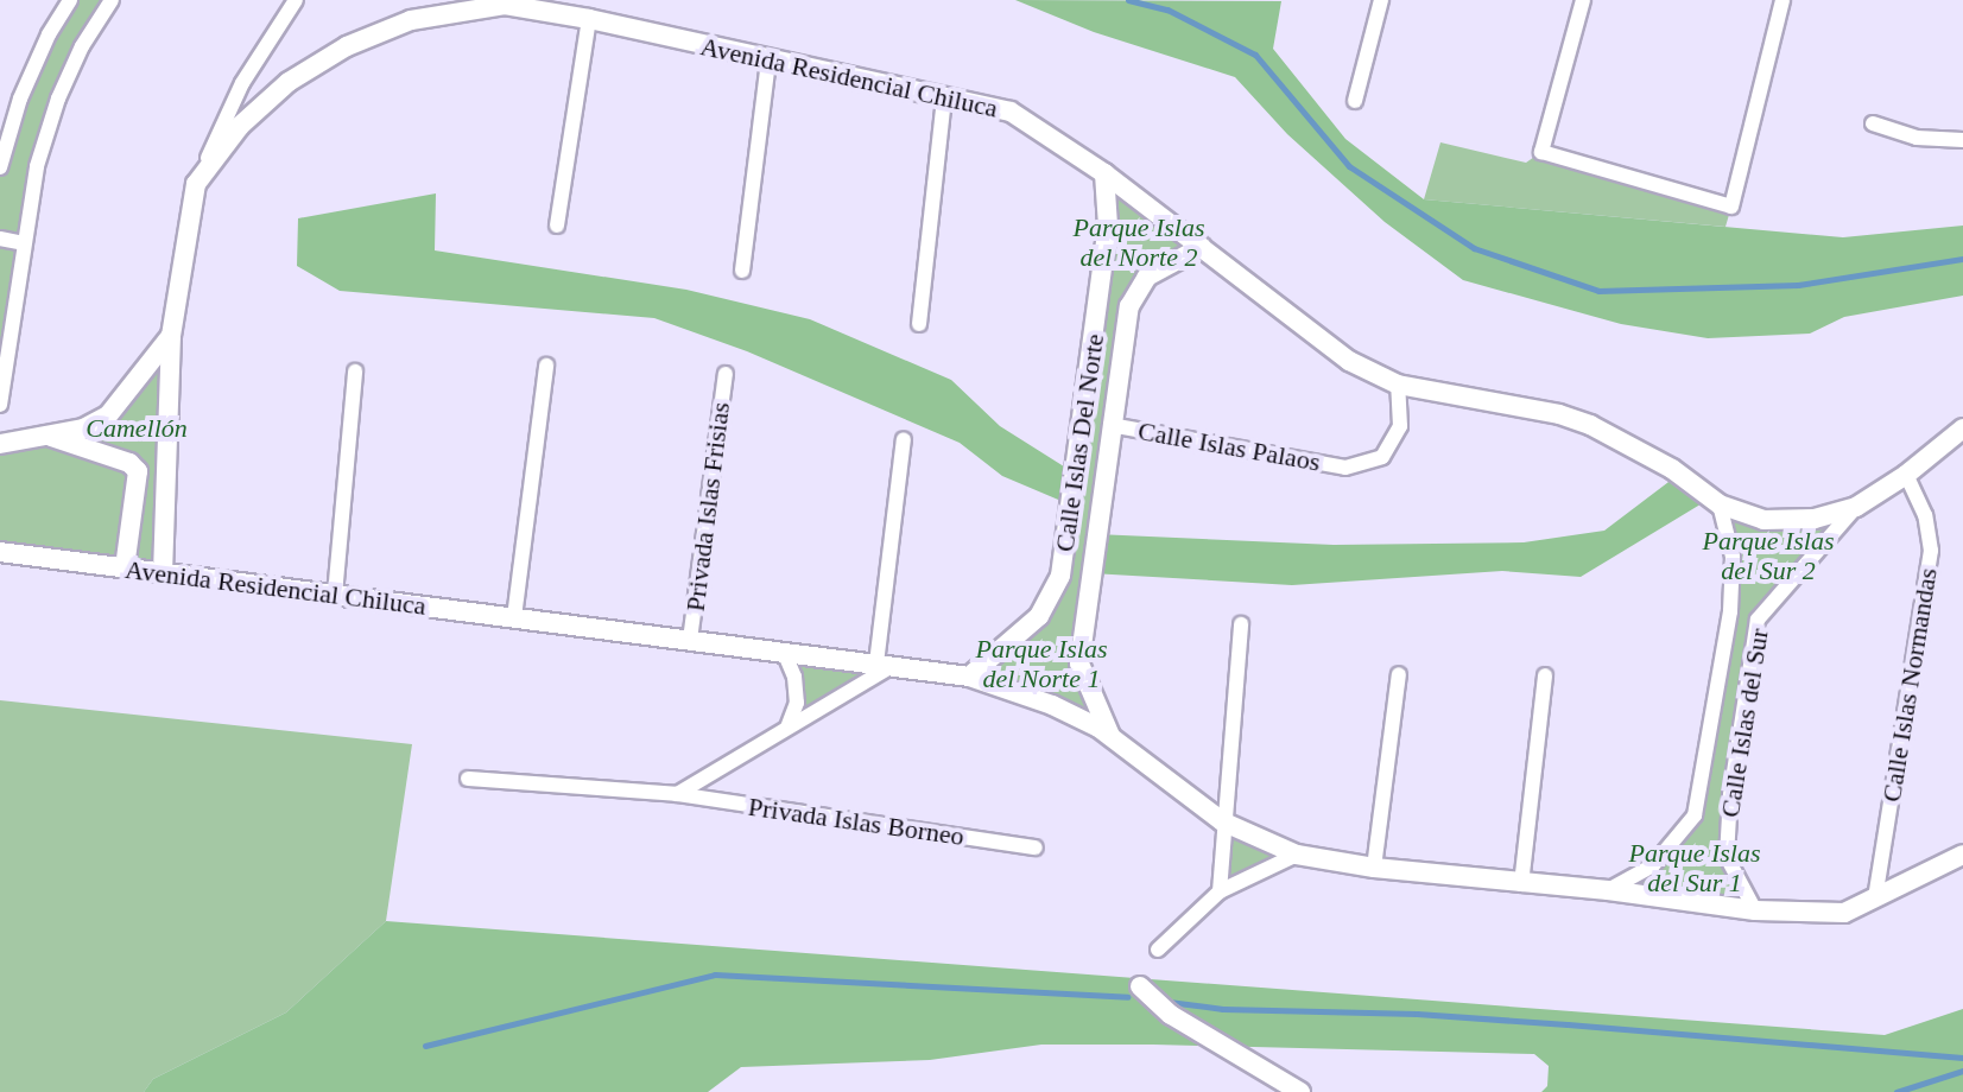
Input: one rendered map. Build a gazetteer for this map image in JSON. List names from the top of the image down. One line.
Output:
{"streets":{"street":["Avenida Residencial Chiluca","Calle Islas Del Norte","Calle Islas Palaos","Privada Islas Frisias","Calle Islas Normandas","Calle Islas del Sur","Privada Islas Borneo"]},"crossings":[["Avenida Residencial Chiluca","Calle Islas Del Norte"],["Avenida Residencial Chiluca","Calle Islas Palaos"],["Avenida Residencial Chiluca","Privada Islas Frisias"],["Avenida Residencial Chiluca","Calle Islas Normandas"],["Avenida Residencial Chiluca","Calle Islas del Sur"],["Avenida Residencial Chiluca","Privada Islas Borneo"],["Calle Islas Del Norte","Calle Islas Palaos"]],"parks":["Parque Islas del Norte 2","Camellón","Parque Islas del Sur 2","Parque Islas del Norte 1","Parque Islas del Sur 1"]}
